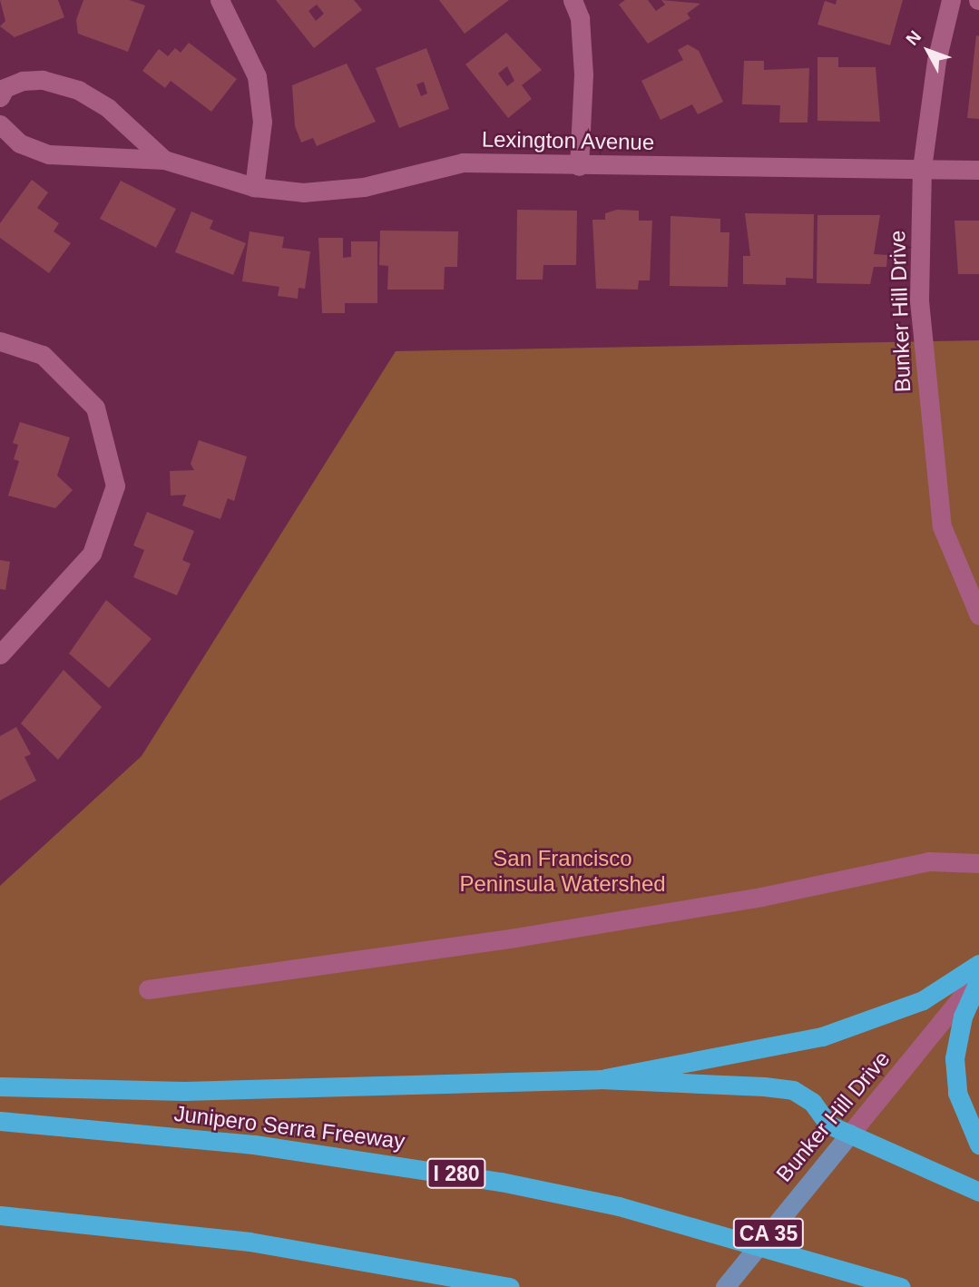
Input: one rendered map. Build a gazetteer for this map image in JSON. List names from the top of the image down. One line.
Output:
{"streets":{"highway":["Junipero Serra Freeway","I 280"],"main road":["Bunker Hill Drive","CA 35"],"street":["Lexington Avenue"]},"crossings":[["Lexington Avenue","Bunker Hill Drive"]],"parks":["San Francisco Peninsula Watershed"],"north":"top left"}
